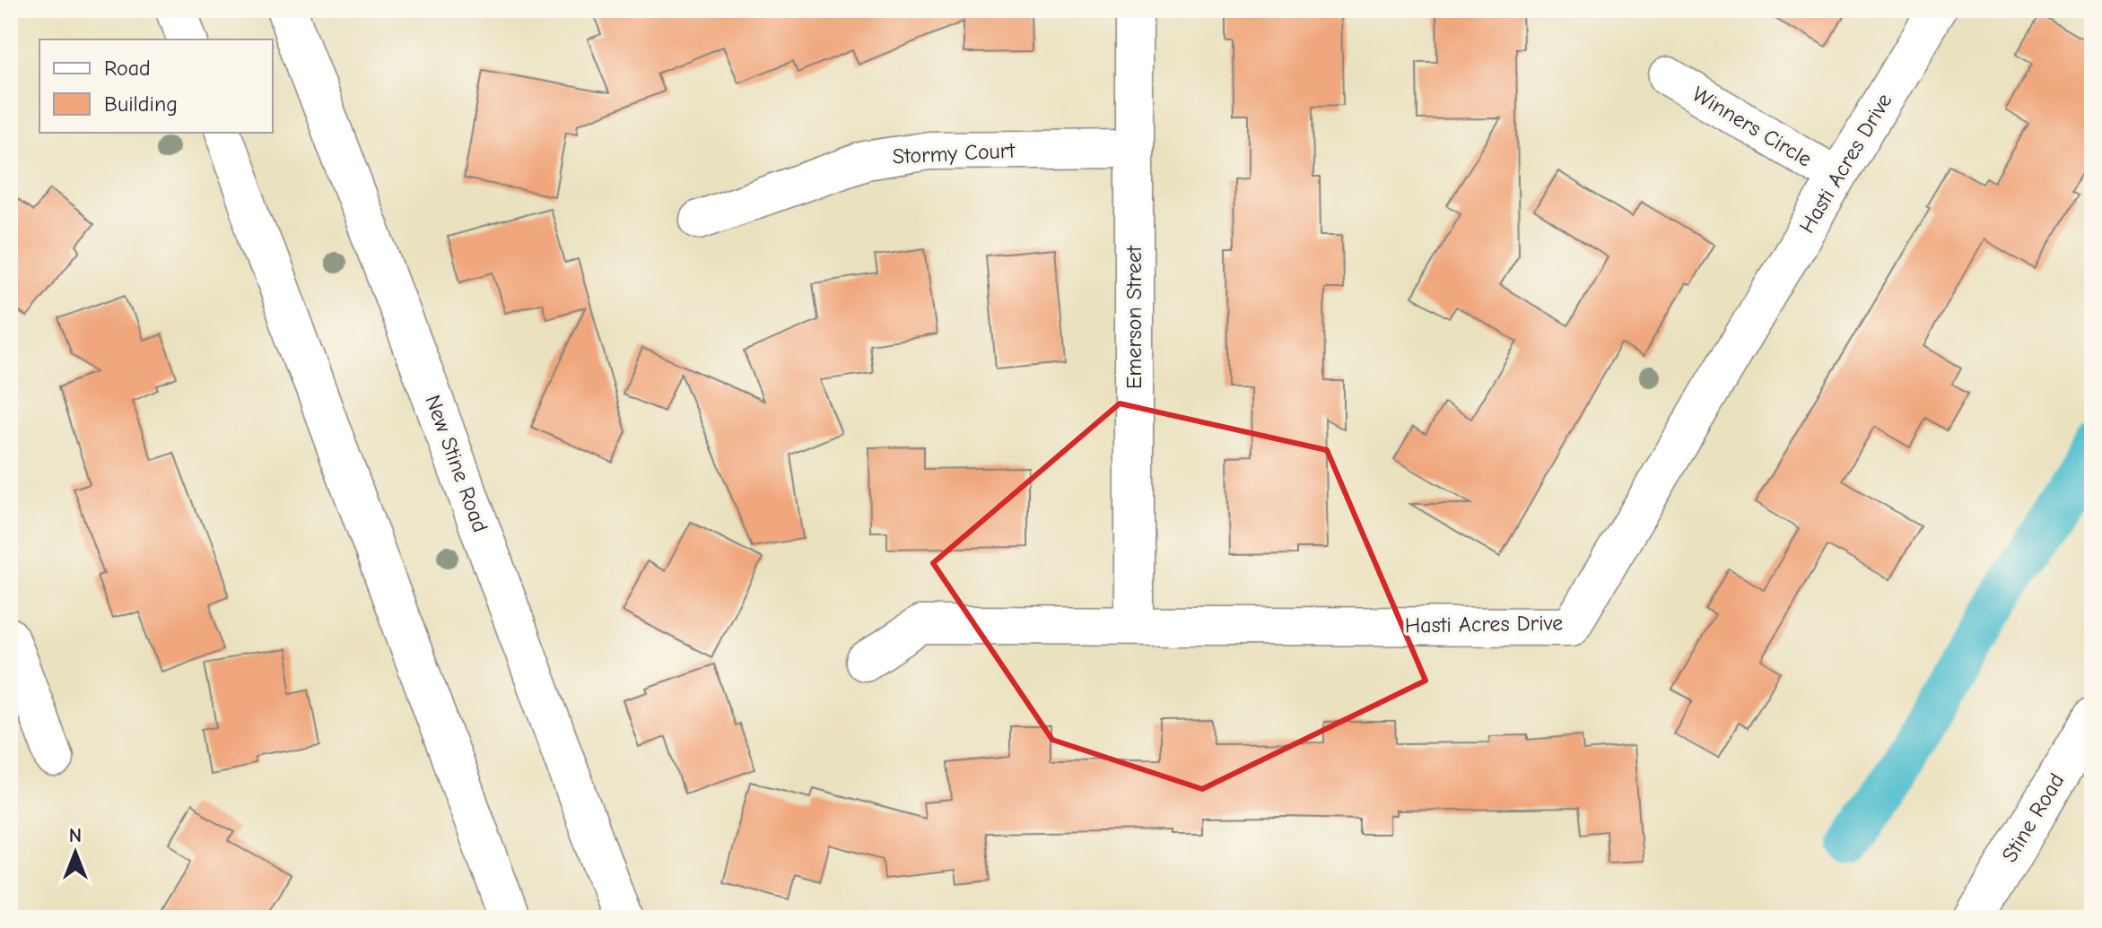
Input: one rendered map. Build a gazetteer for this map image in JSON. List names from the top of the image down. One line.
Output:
{"streets":{"main road":["New Stine Road","Stine Road"],"street":["Winners Circle","Stormy Court","Hasti Acres Drive","Emerson Street"]},"crossings":[["Winners Circle","Hasti Acres Drive"],["Stormy Court","Emerson Street"],["Hasti Acres Drive","Emerson Street"]],"legend":["Road","Building"],"north":"top"}
